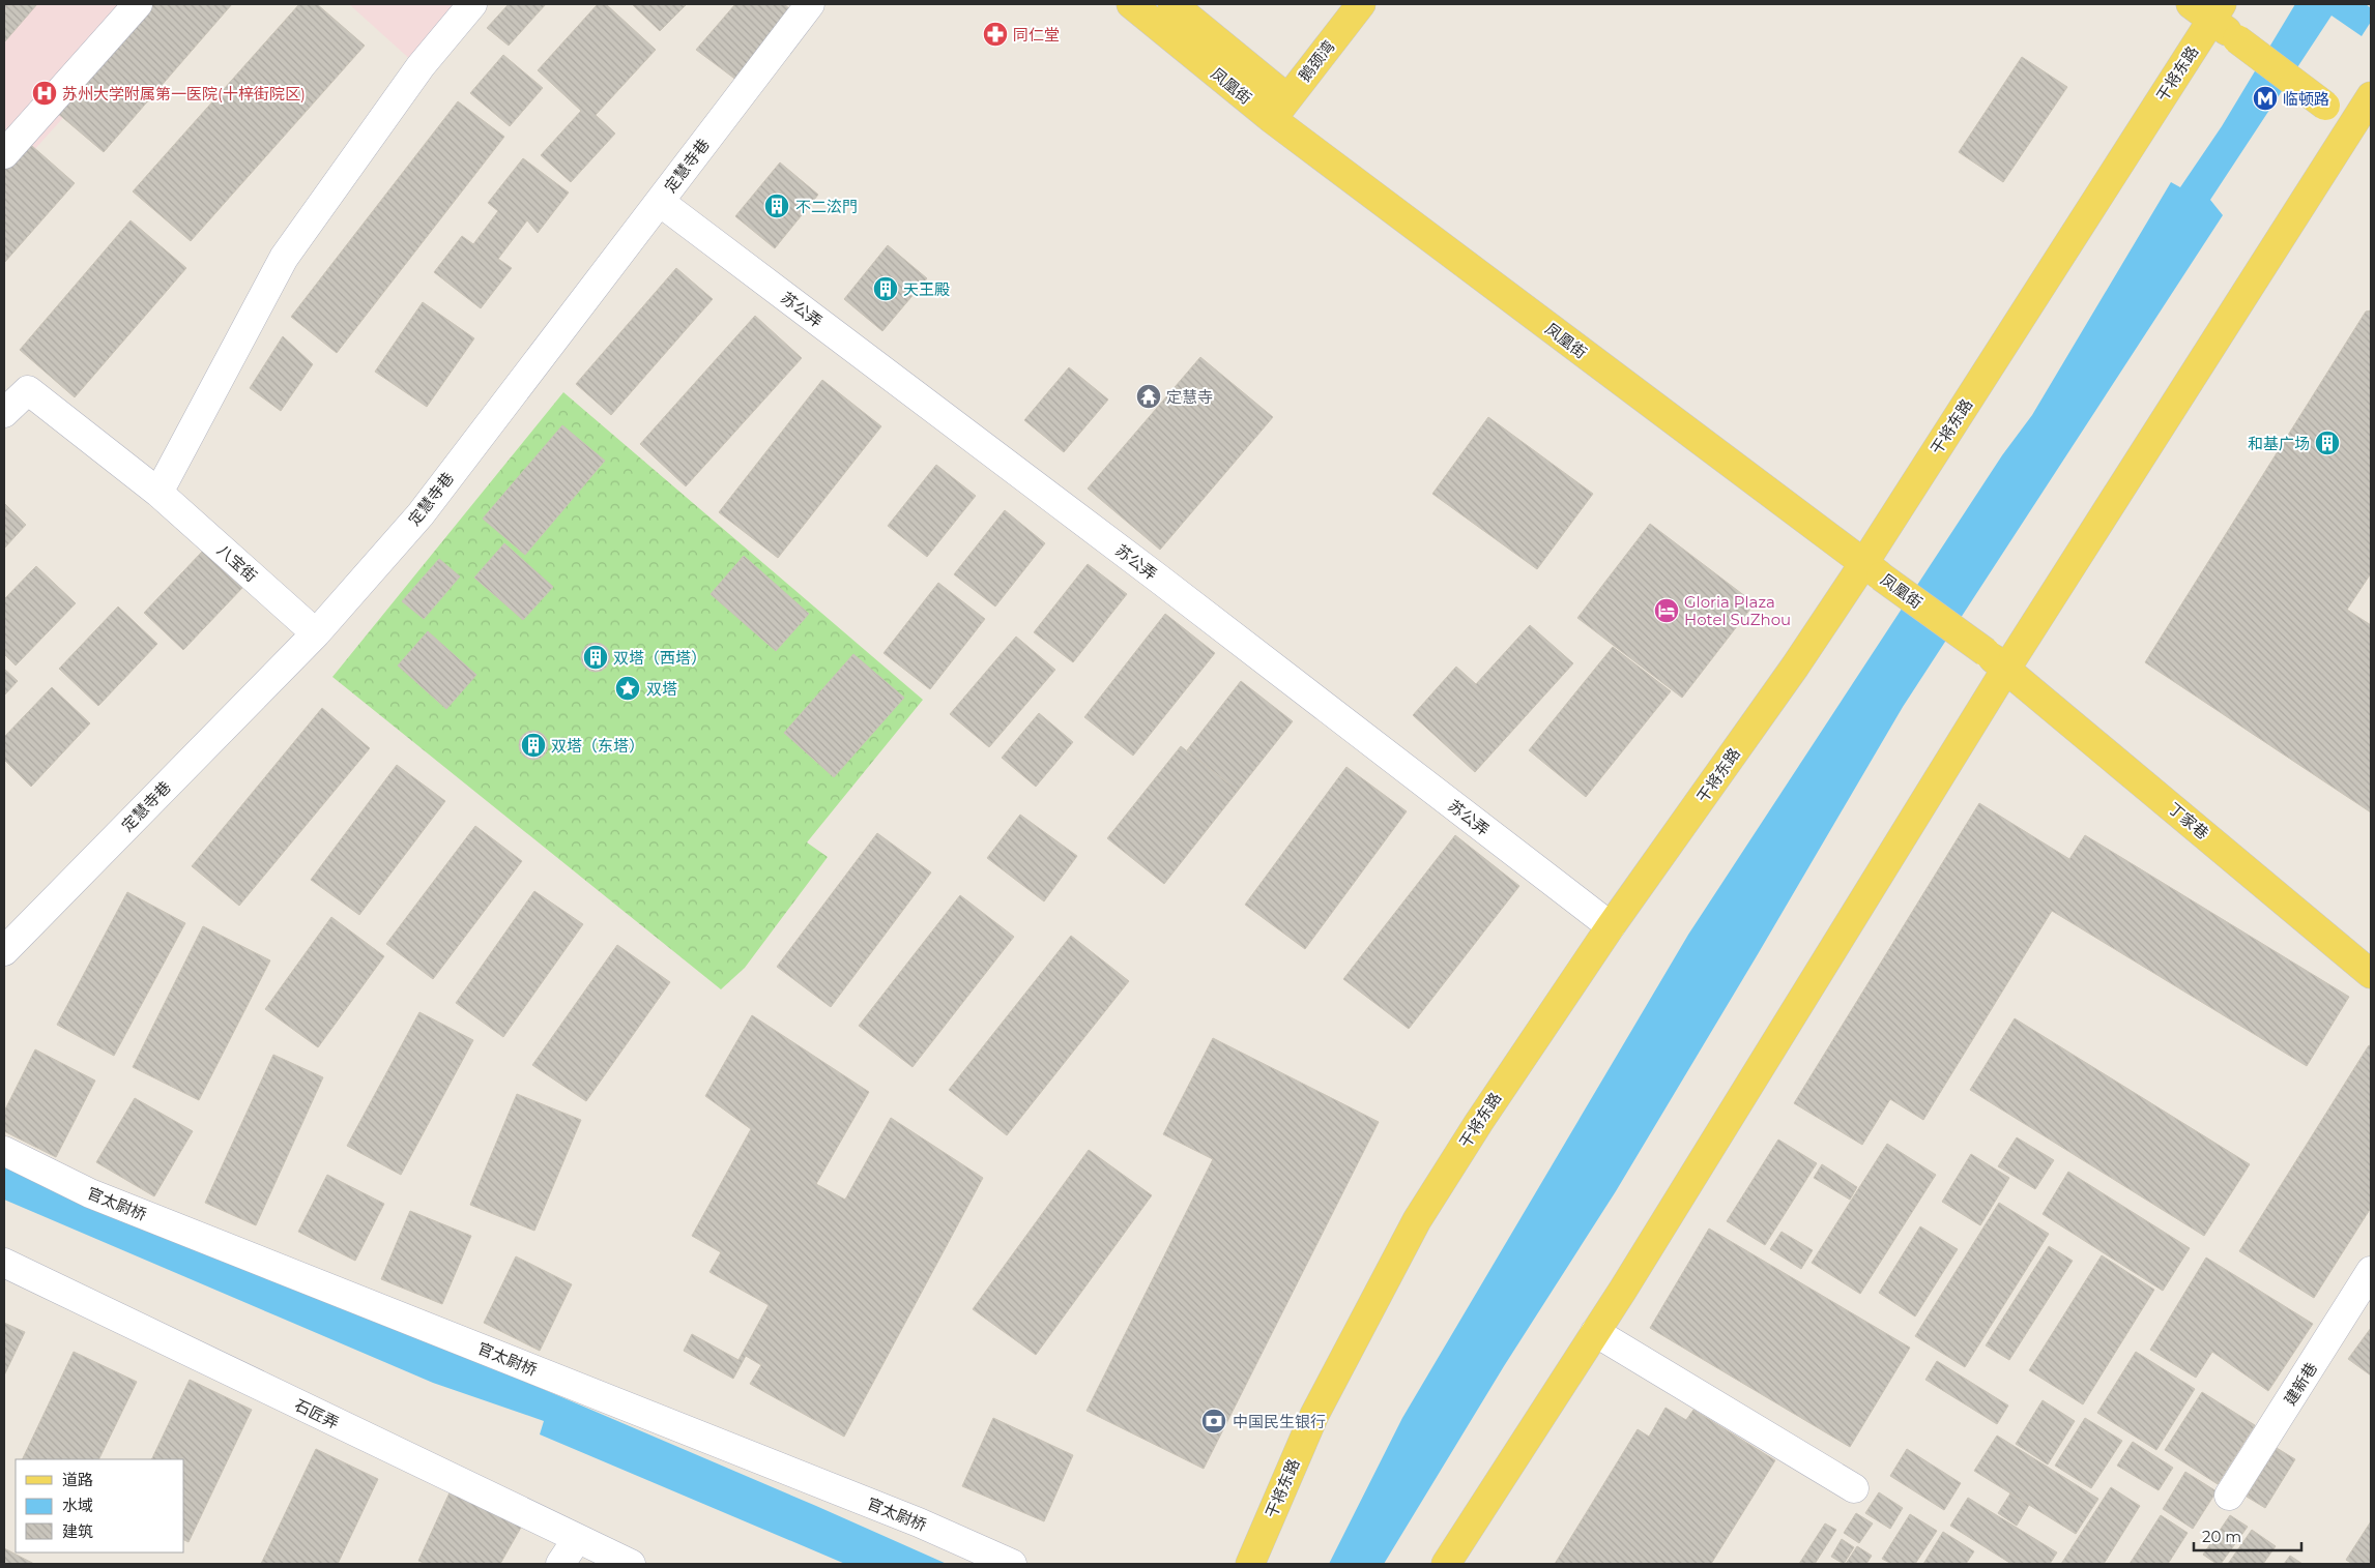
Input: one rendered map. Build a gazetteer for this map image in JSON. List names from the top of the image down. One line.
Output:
{"streets":{"main road":["鹅颈湾","干将东路","凤凰街","丁家巷"],"street":["定慧寺巷","苏公弄","八宝街","官太尉桥","建新巷","石匠弄"]},"crossings":[["鹅颈湾","凤凰街"],["干将东路","凤凰街"],["干将东路","苏公弄"],["凤凰街","丁家巷"],["定慧寺巷","苏公弄"],["定慧寺巷","八宝街"]],"places":{"pharmacy":["同仁堂"],"hospital":["苏州大学附属第一医院(十梓街院区)"],"metro station":["临顿路"],"building":["不二㳒門","天王殿","和基广场","双塔（西塔）","双塔（东塔）"],"temple":["定慧寺"],"hotel":["Gloria Plaza Hotel SuZhou"],"place":["双塔"],"bank":["中国民生银行"]},"legend":["道路","水域","建筑"],"scale_bar":"20 m"}
